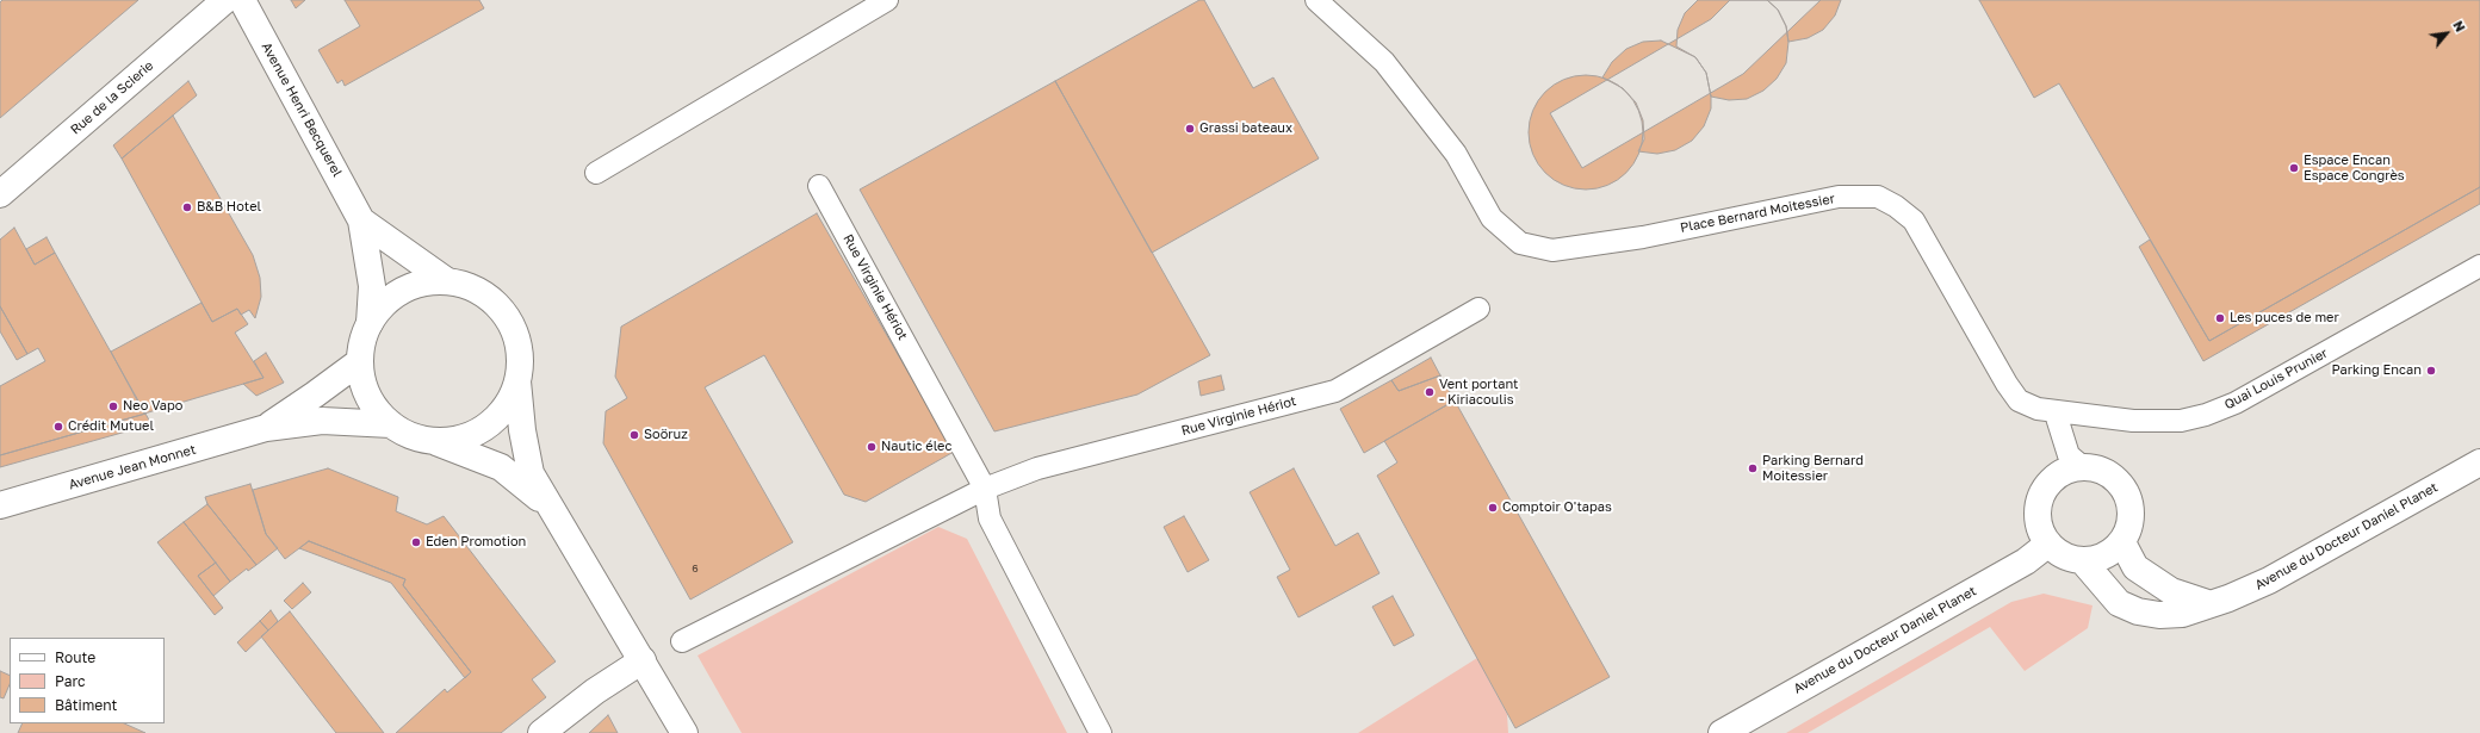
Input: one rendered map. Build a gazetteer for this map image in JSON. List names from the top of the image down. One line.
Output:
{"streets":{"street":["Rue de la Scierie","Avenue Henri Becquerel","Avenue Jean Monnet","Avenue du Docteur Daniel Planet"],"lane":["Place Bernard Moitessier","Rue Virginie Hériot","Quai Louis Prunier"]},"crossings":[["Place Bernard Moitessier","Quai Louis Prunier"]],"places":["Grassi bateaux","Espace Encan Espace Congrès","B&B Hotel","Les puces de mer","Parking Encan","Vent portant - Kiriacoulis","Neo Vapo","Crédit Mutuel","Soöruz","Nautic élec","Parking Bernard Moitessier","Comptoir O'tapas","Eden Promotion"],"house_numbers":["6"],"legend":["Route","Parc","Bâtiment"],"north":"top right"}
